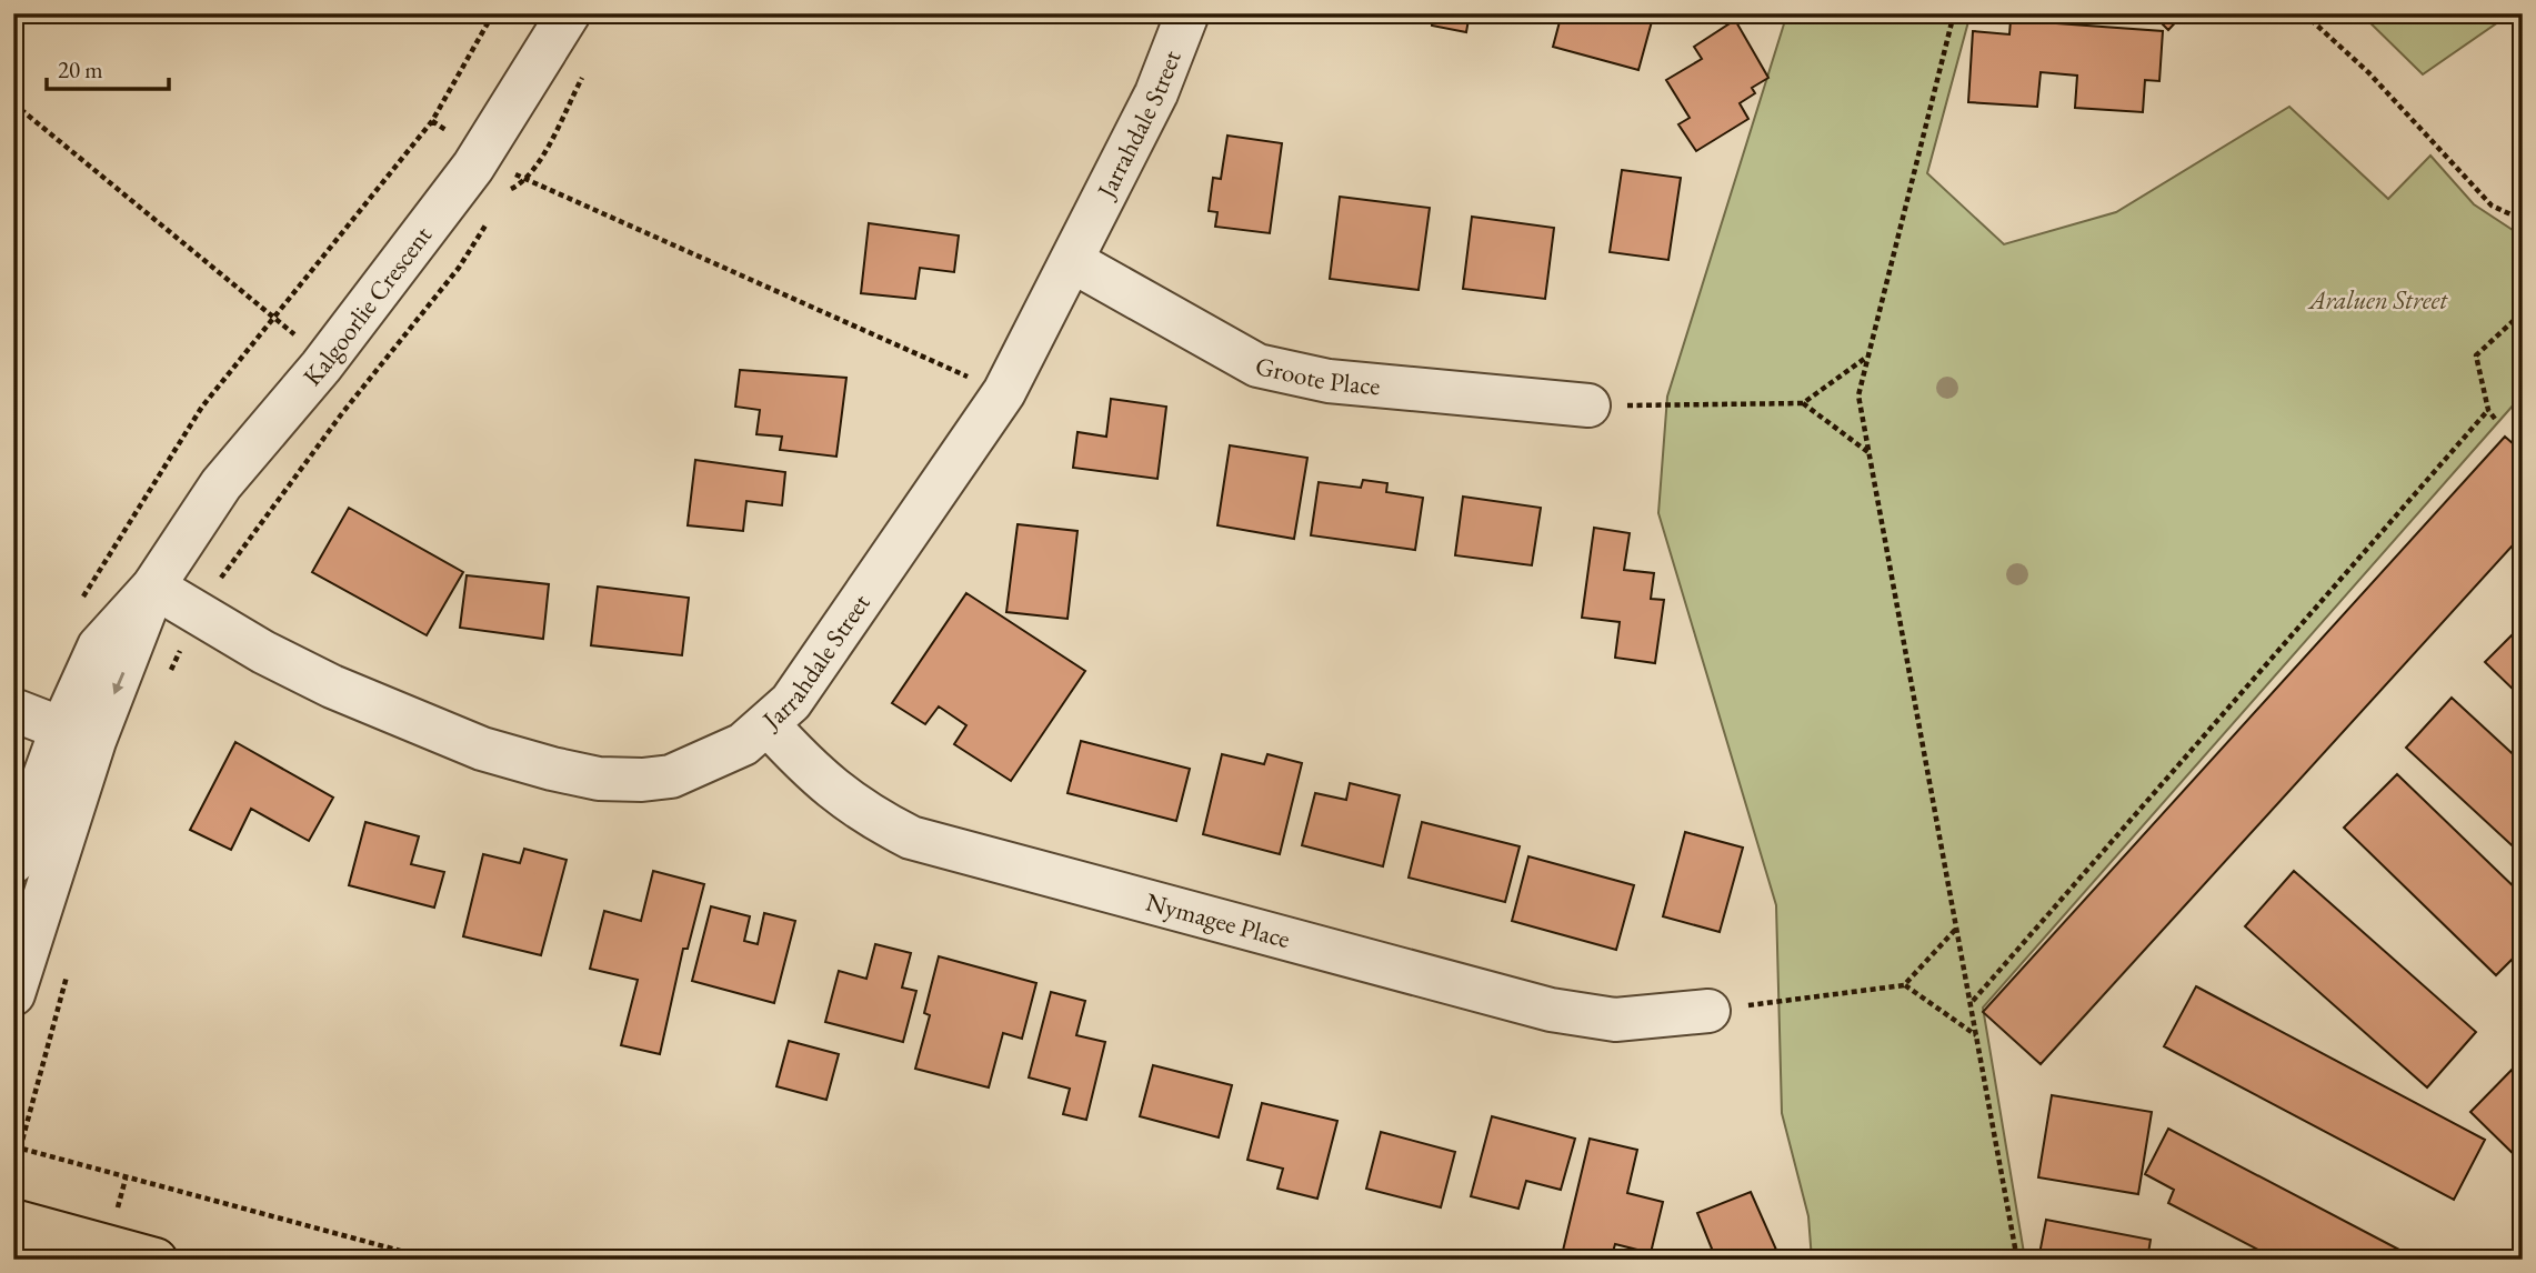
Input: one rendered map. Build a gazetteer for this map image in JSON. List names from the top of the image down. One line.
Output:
{"streets":{"street":["Jarrahdale Street","Kalgoorlie Crescent","Groote Place","Nymagee Place"]},"crossings":[["Jarrahdale Street","Kalgoorlie Crescent"],["Jarrahdale Street","Groote Place"],["Jarrahdale Street","Nymagee Place"]],"parks":["Araluen Street"],"scale_bar":"20 m"}
